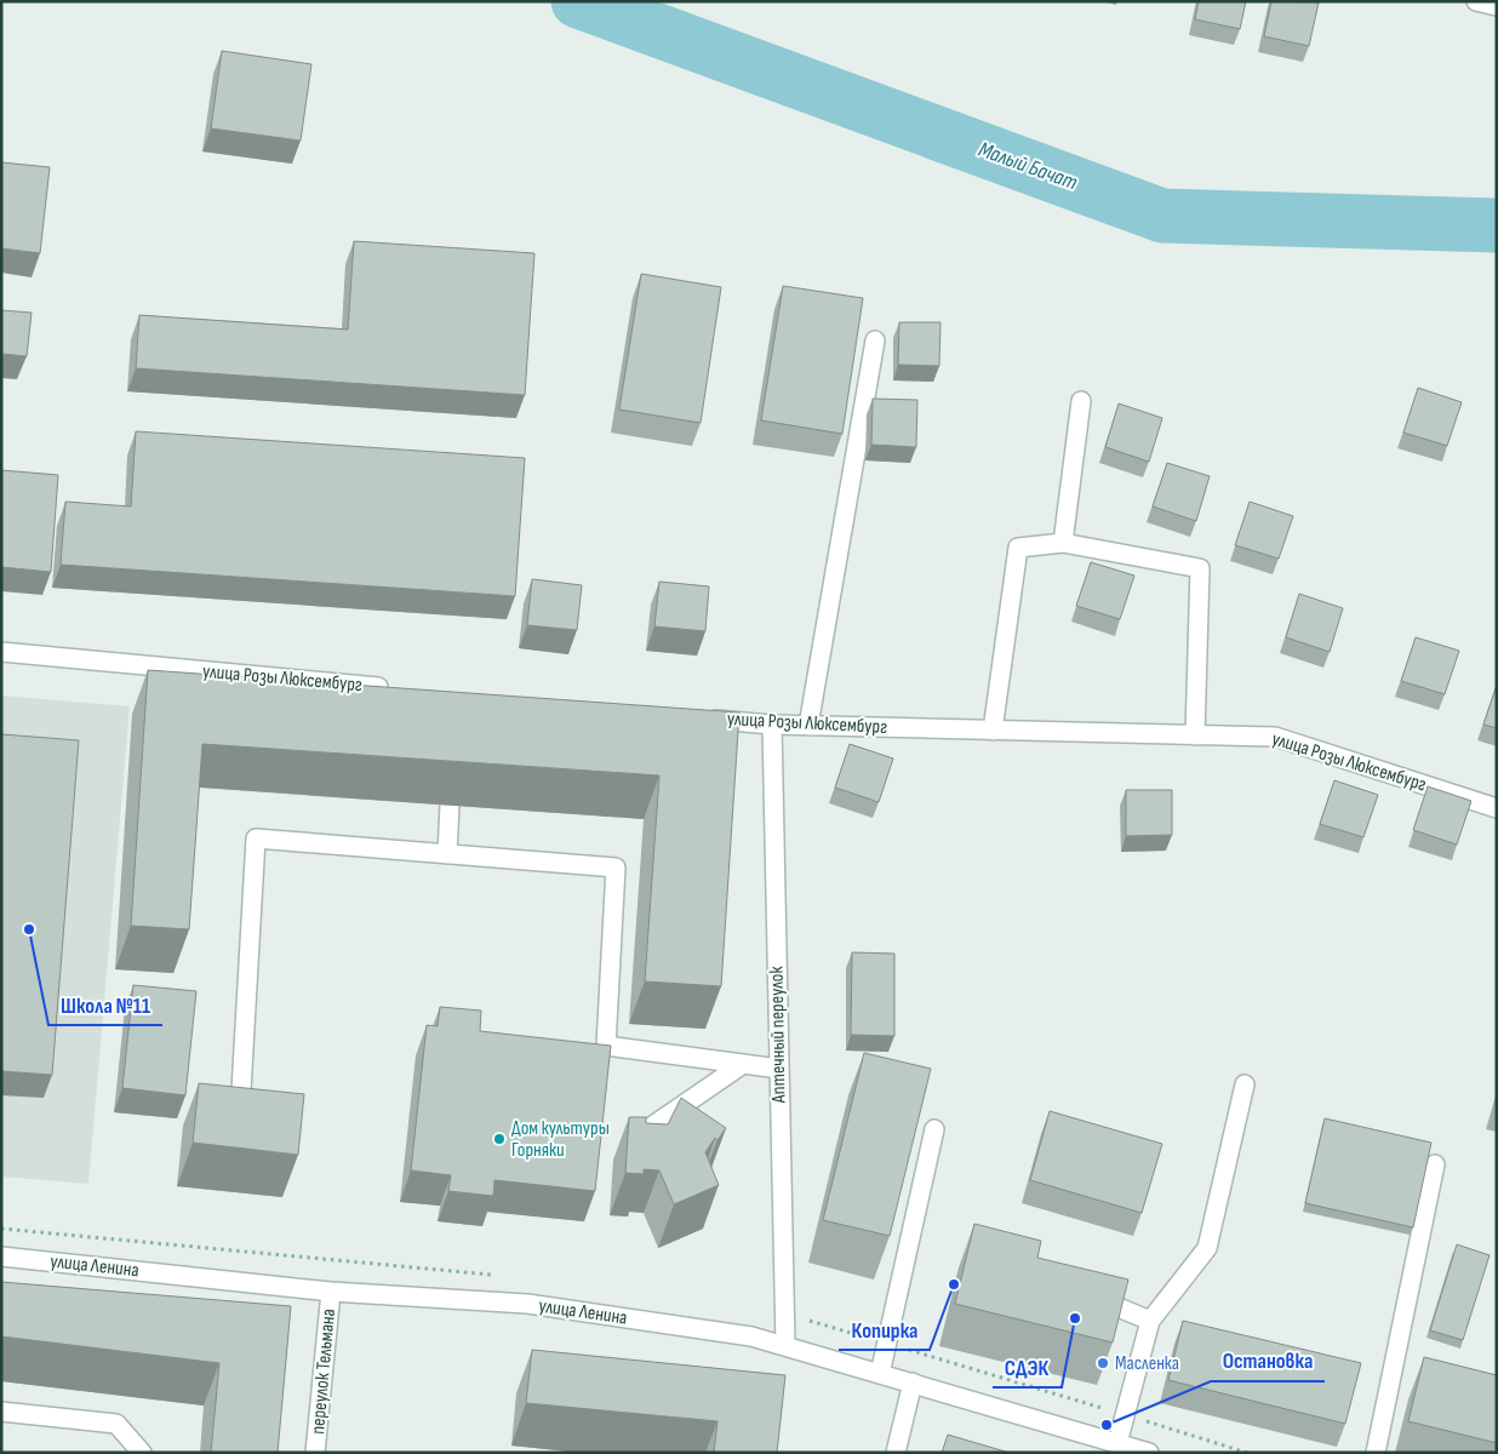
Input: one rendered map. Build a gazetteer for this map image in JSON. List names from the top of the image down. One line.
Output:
{"streets":{"street":["улица Розы Люксембург","Аптечный переулок","улица Ленина","переулок Тельмана"]},"crossings":[["улица Розы Люксембург","Аптечный переулок"],["Аптечный переулок","улица Ленина"],["улица Ленина","переулок Тельмана"]],"water":["Малый Бачат"],"places":["Школа №11","Дом культуры Горняки","Копирка","СДЭК","Масленка","Остановка"]}
